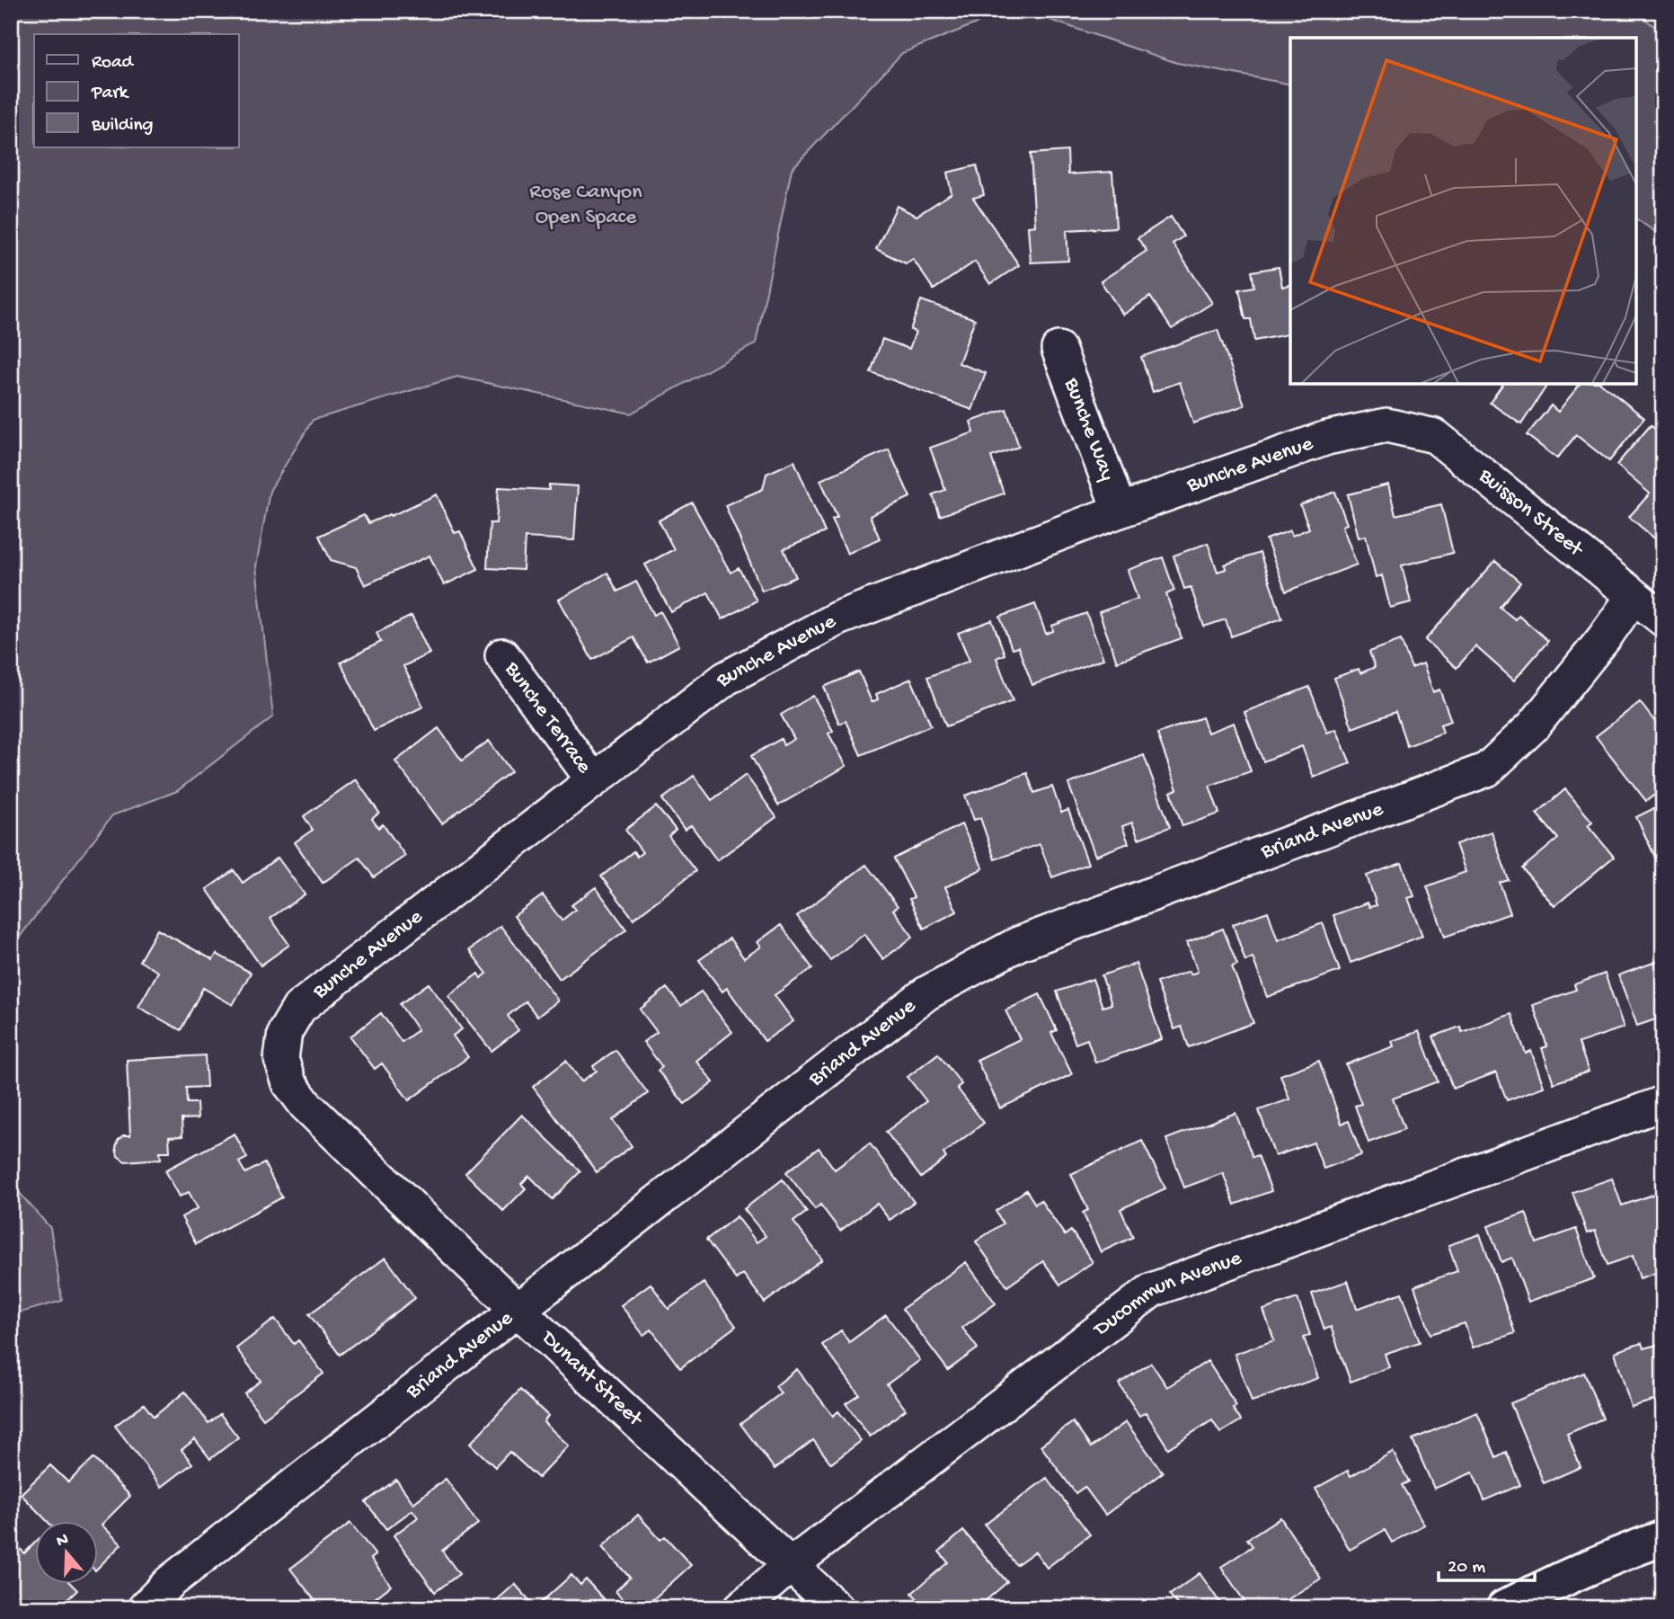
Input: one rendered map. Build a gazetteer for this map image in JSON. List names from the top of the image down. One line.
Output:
{"streets":{"street":["Bunche Way","Bunche Avenue","Buisson Street","Bunche Terrace","Briand Avenue","Ducommun Avenue","Dunant Street"]},"crossings":[["Bunche Way","Bunche Avenue"],["Bunche Avenue","Buisson Street"],["Bunche Avenue","Bunche Terrace"],["Bunche Avenue","Dunant Street"],["Buisson Street","Briand Avenue"],["Briand Avenue","Dunant Street"],["Ducommun Avenue","Dunant Street"]],"parks":["Rose Canyon Open Space"],"legend":["Road","Park","Building"],"scale_bar":"20 m","north":"top"}
